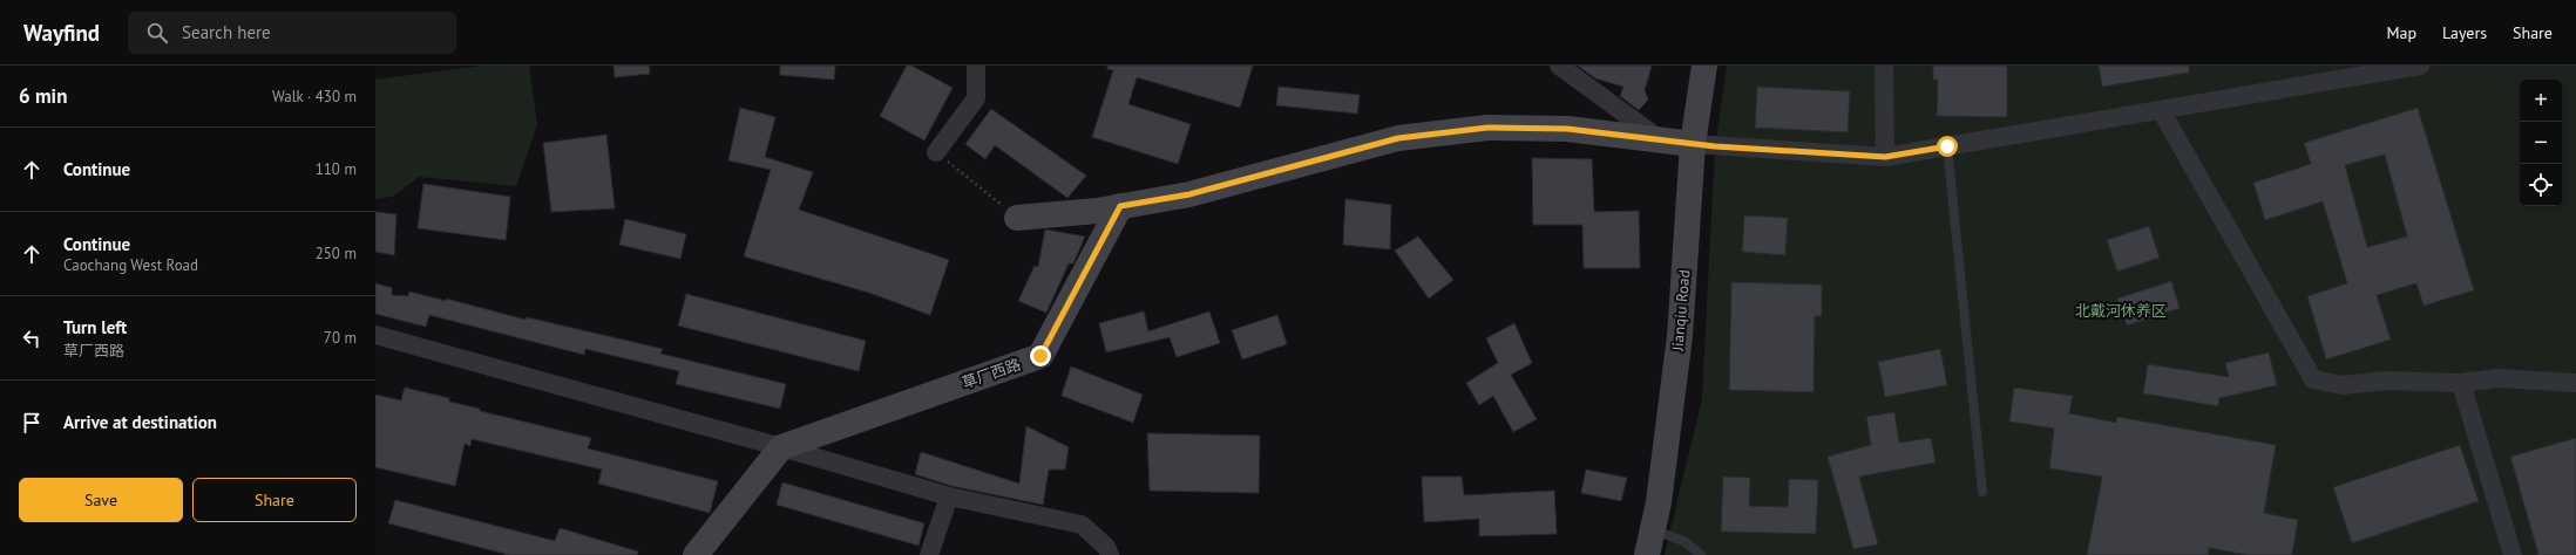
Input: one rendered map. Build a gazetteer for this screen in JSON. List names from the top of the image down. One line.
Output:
{"streets":{"main road":["Jianqiu Road","草厂西路"]},"parks":["北戴河休养区"],"page":{"header":"Wayfind","search":"Search here","nav":["Map","Layers","Share"],"heading":["6 min","Walk · 430 m"],"map_buttons":["+","−"],"list":[["Continue","110 m"],["Continue","Caochang West Road","250 m"],["Turn left","草厂西路","70 m"],"Arrive at destination"],"buttons":["Save","Share"]}}
